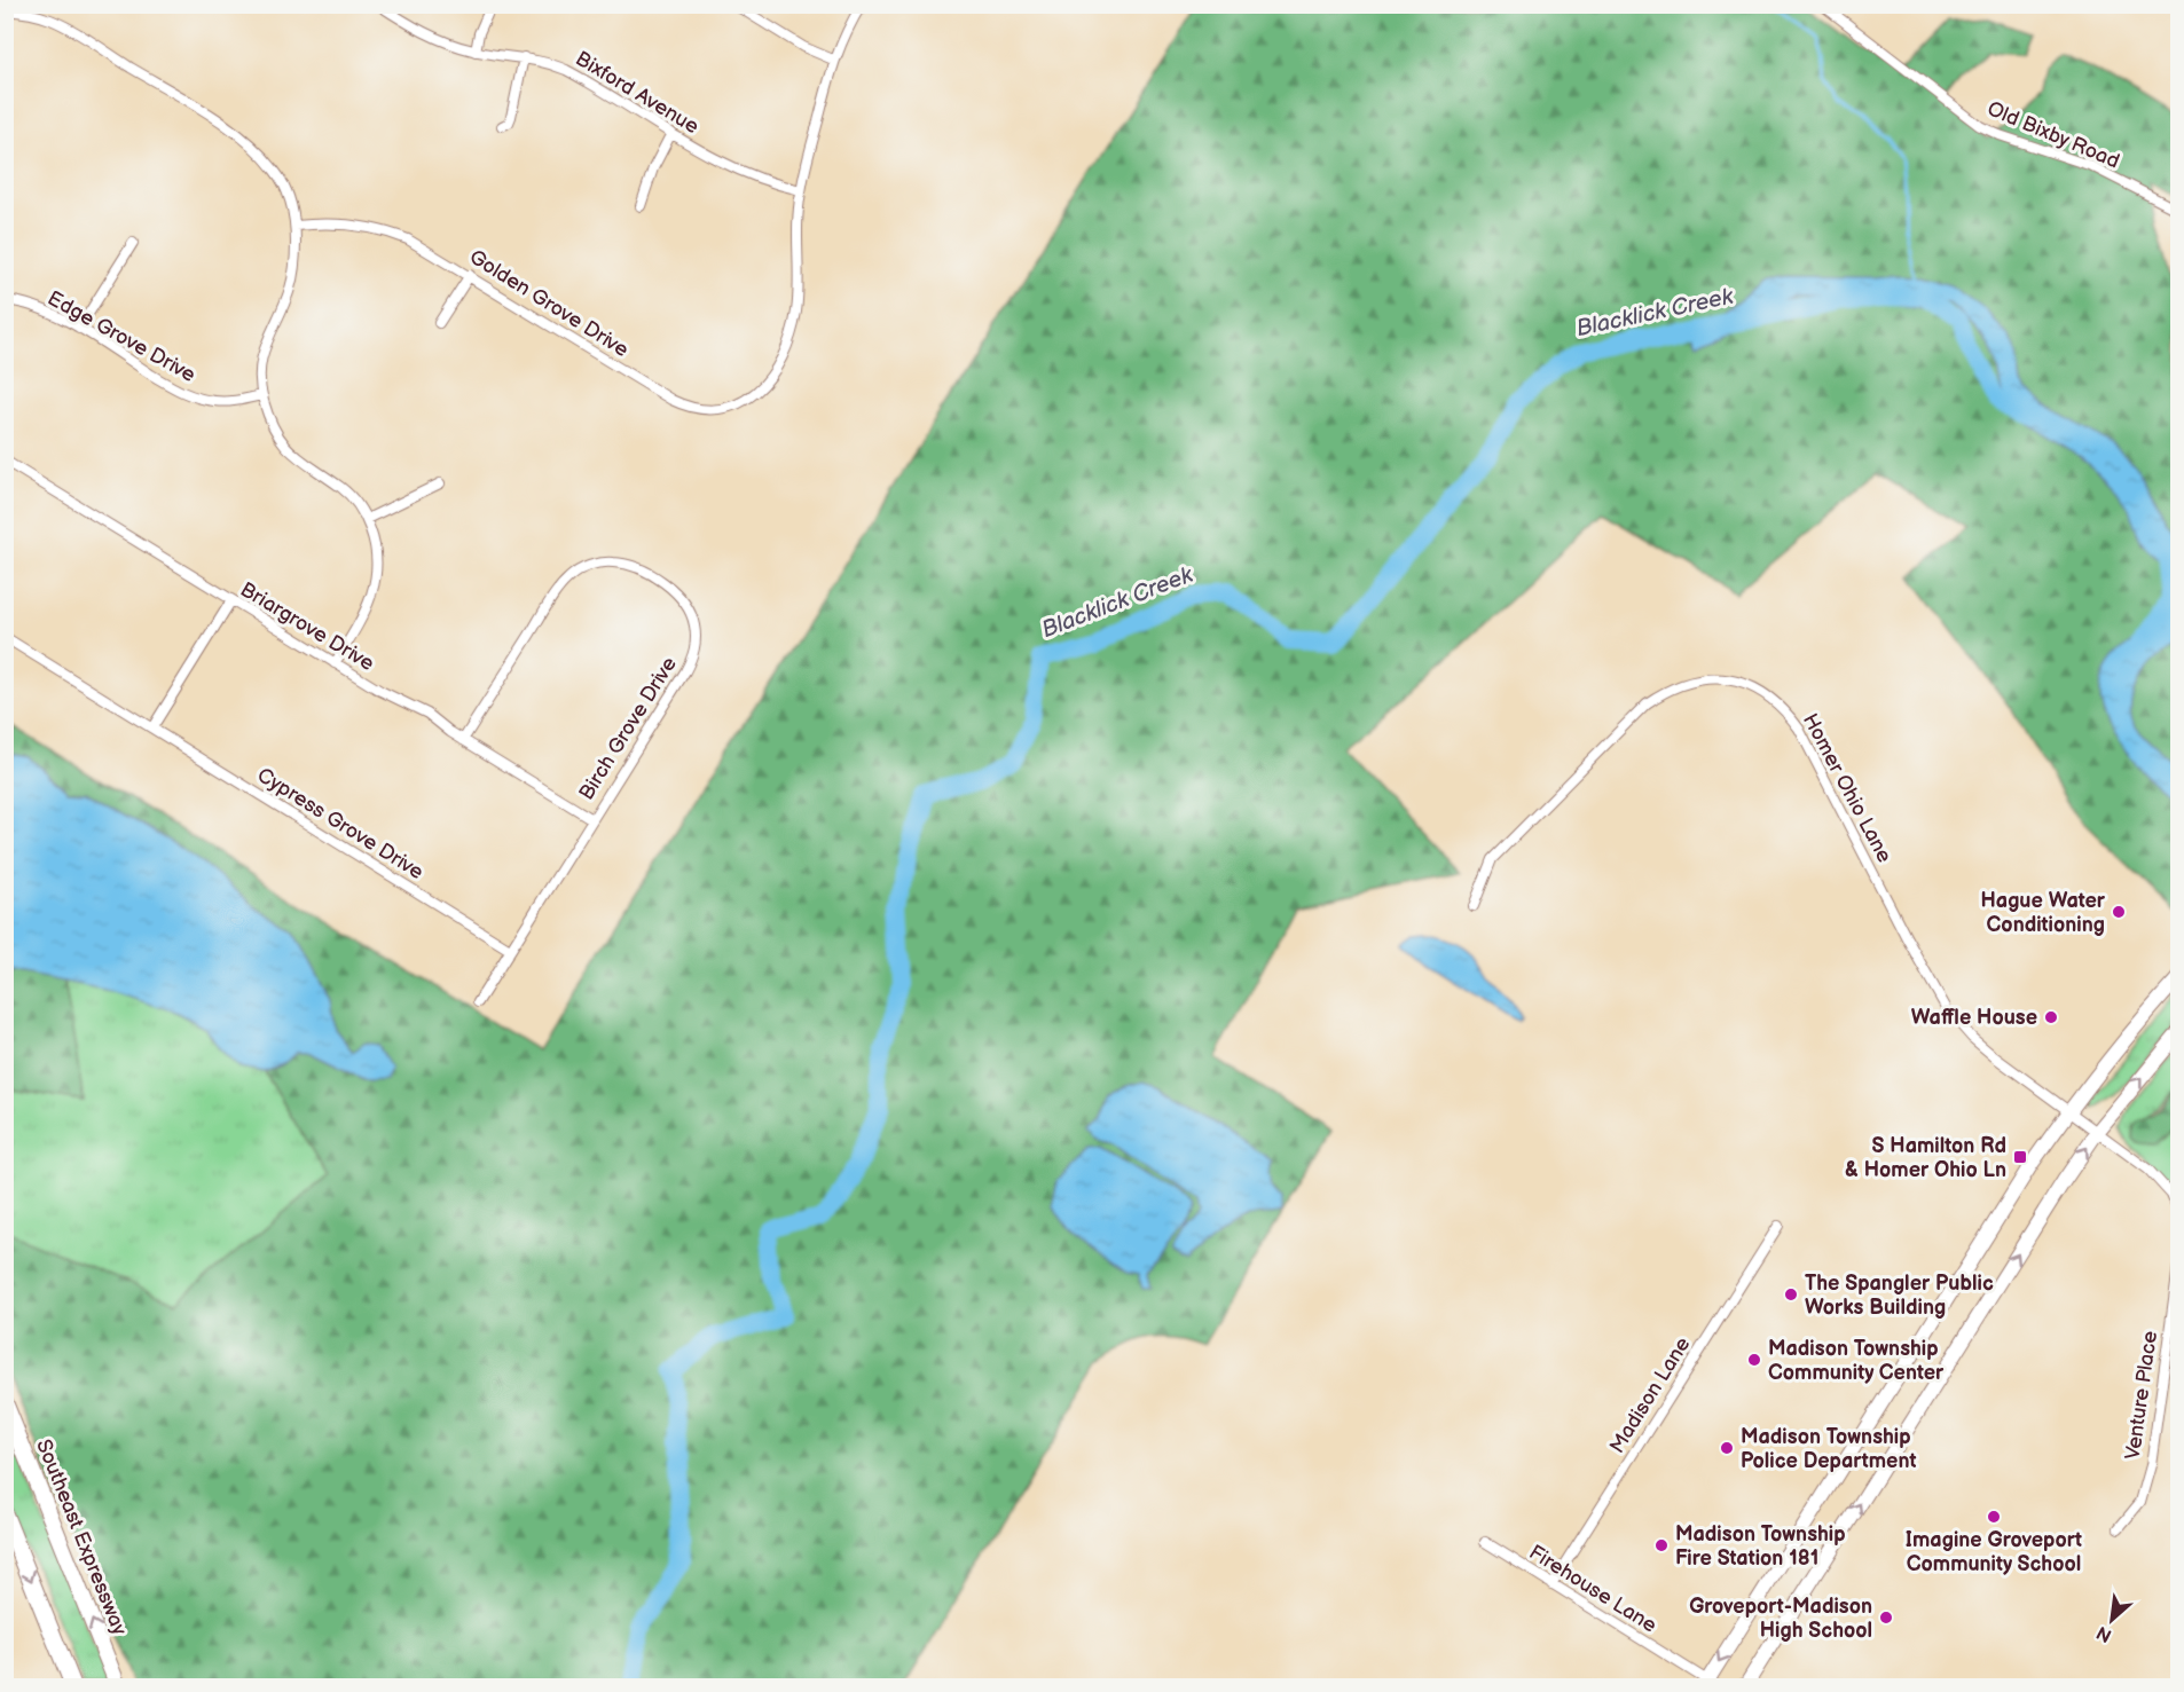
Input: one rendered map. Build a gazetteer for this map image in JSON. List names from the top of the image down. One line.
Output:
{"streets":{"highway":["Southeast Expressway"],"street":["Bixford Avenue","Old Bixby Road","Golden Grove Drive","Edge Grove Drive","Briargrove Drive","Birch Grove Drive","Homer Ohio Lane","Cypress Grove Drive","Madison Lane","Venture Place","Firehouse Lane"]},"crossings":[["Bixford Avenue","Golden Grove Drive"],["Briargrove Drive","Birch Grove Drive"],["Birch Grove Drive","Cypress Grove Drive"],["Madison Lane","Firehouse Lane"]],"water":["Blacklick Creek"],"places":{"other":["Hague Water Conditioning","Waffle House","The Spangler Public Works Building","Madison Township Community Center","Madison Township Police Department","Imagine Groveport Community School","Madison Township Fire Station 181","Groveport-Madison High School"],"transit":["S Hamilton Rd & Homer Ohio Ln"]},"north":"bottom left"}
